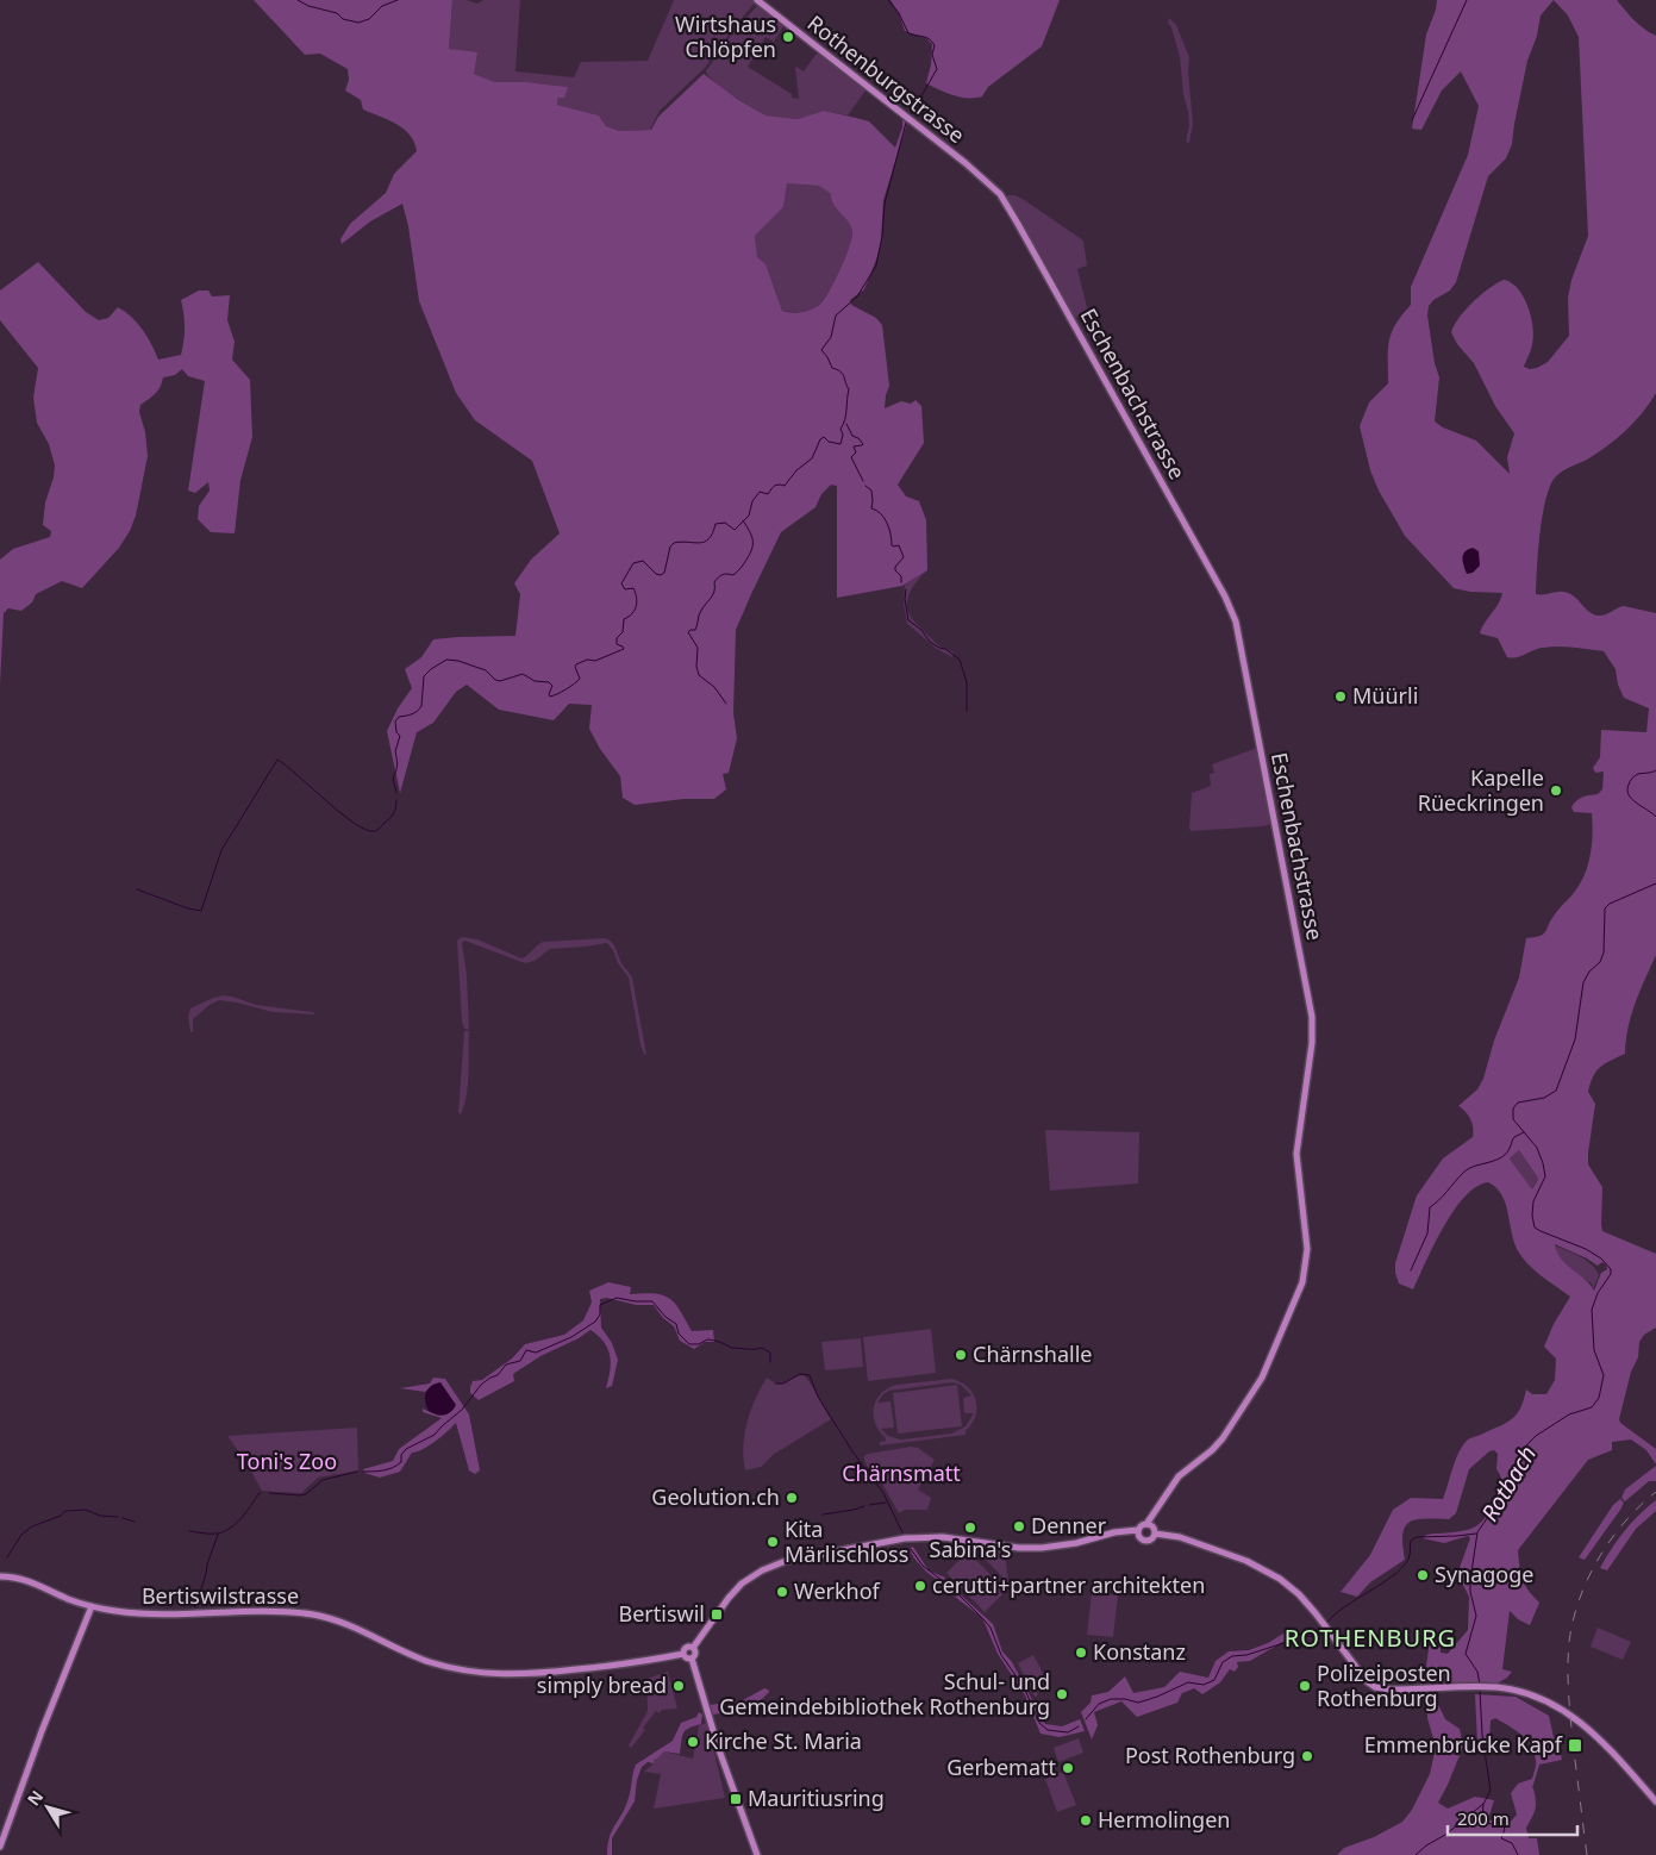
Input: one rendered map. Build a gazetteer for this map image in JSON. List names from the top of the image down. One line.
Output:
{"streets":{"main road":["Rothenburgstrasse","Eschenbachstrasse","Bertiswilstrasse"]},"crossings":[["Rothenburgstrasse","Eschenbachstrasse"]],"districts":["ROTHENBURG"],"water":["Rotbach"],"parks":["Toni's Zoo","Chärnsmatt"],"places":{"other":["Wirtshaus Chlöpfen","Müürli","Kapelle Rüeckringen","Chärnshalle","Geolution.ch","Denner","Sabina's","Kita Märlischloss","Synagoge","cerutti+partner architekten","Werkhof","Konstanz","simply bread","Polizeiposten Rothenburg","Schul- und Gemeindebibliothek Rothenburg","Kirche St. Maria","Post Rothenburg","Gerbematt","Hermolingen"],"transit":["Bertiswil","Emmenbrücke Kapf","Mauritiusring"]},"scale_bar":"200 m","north":"top left"}
